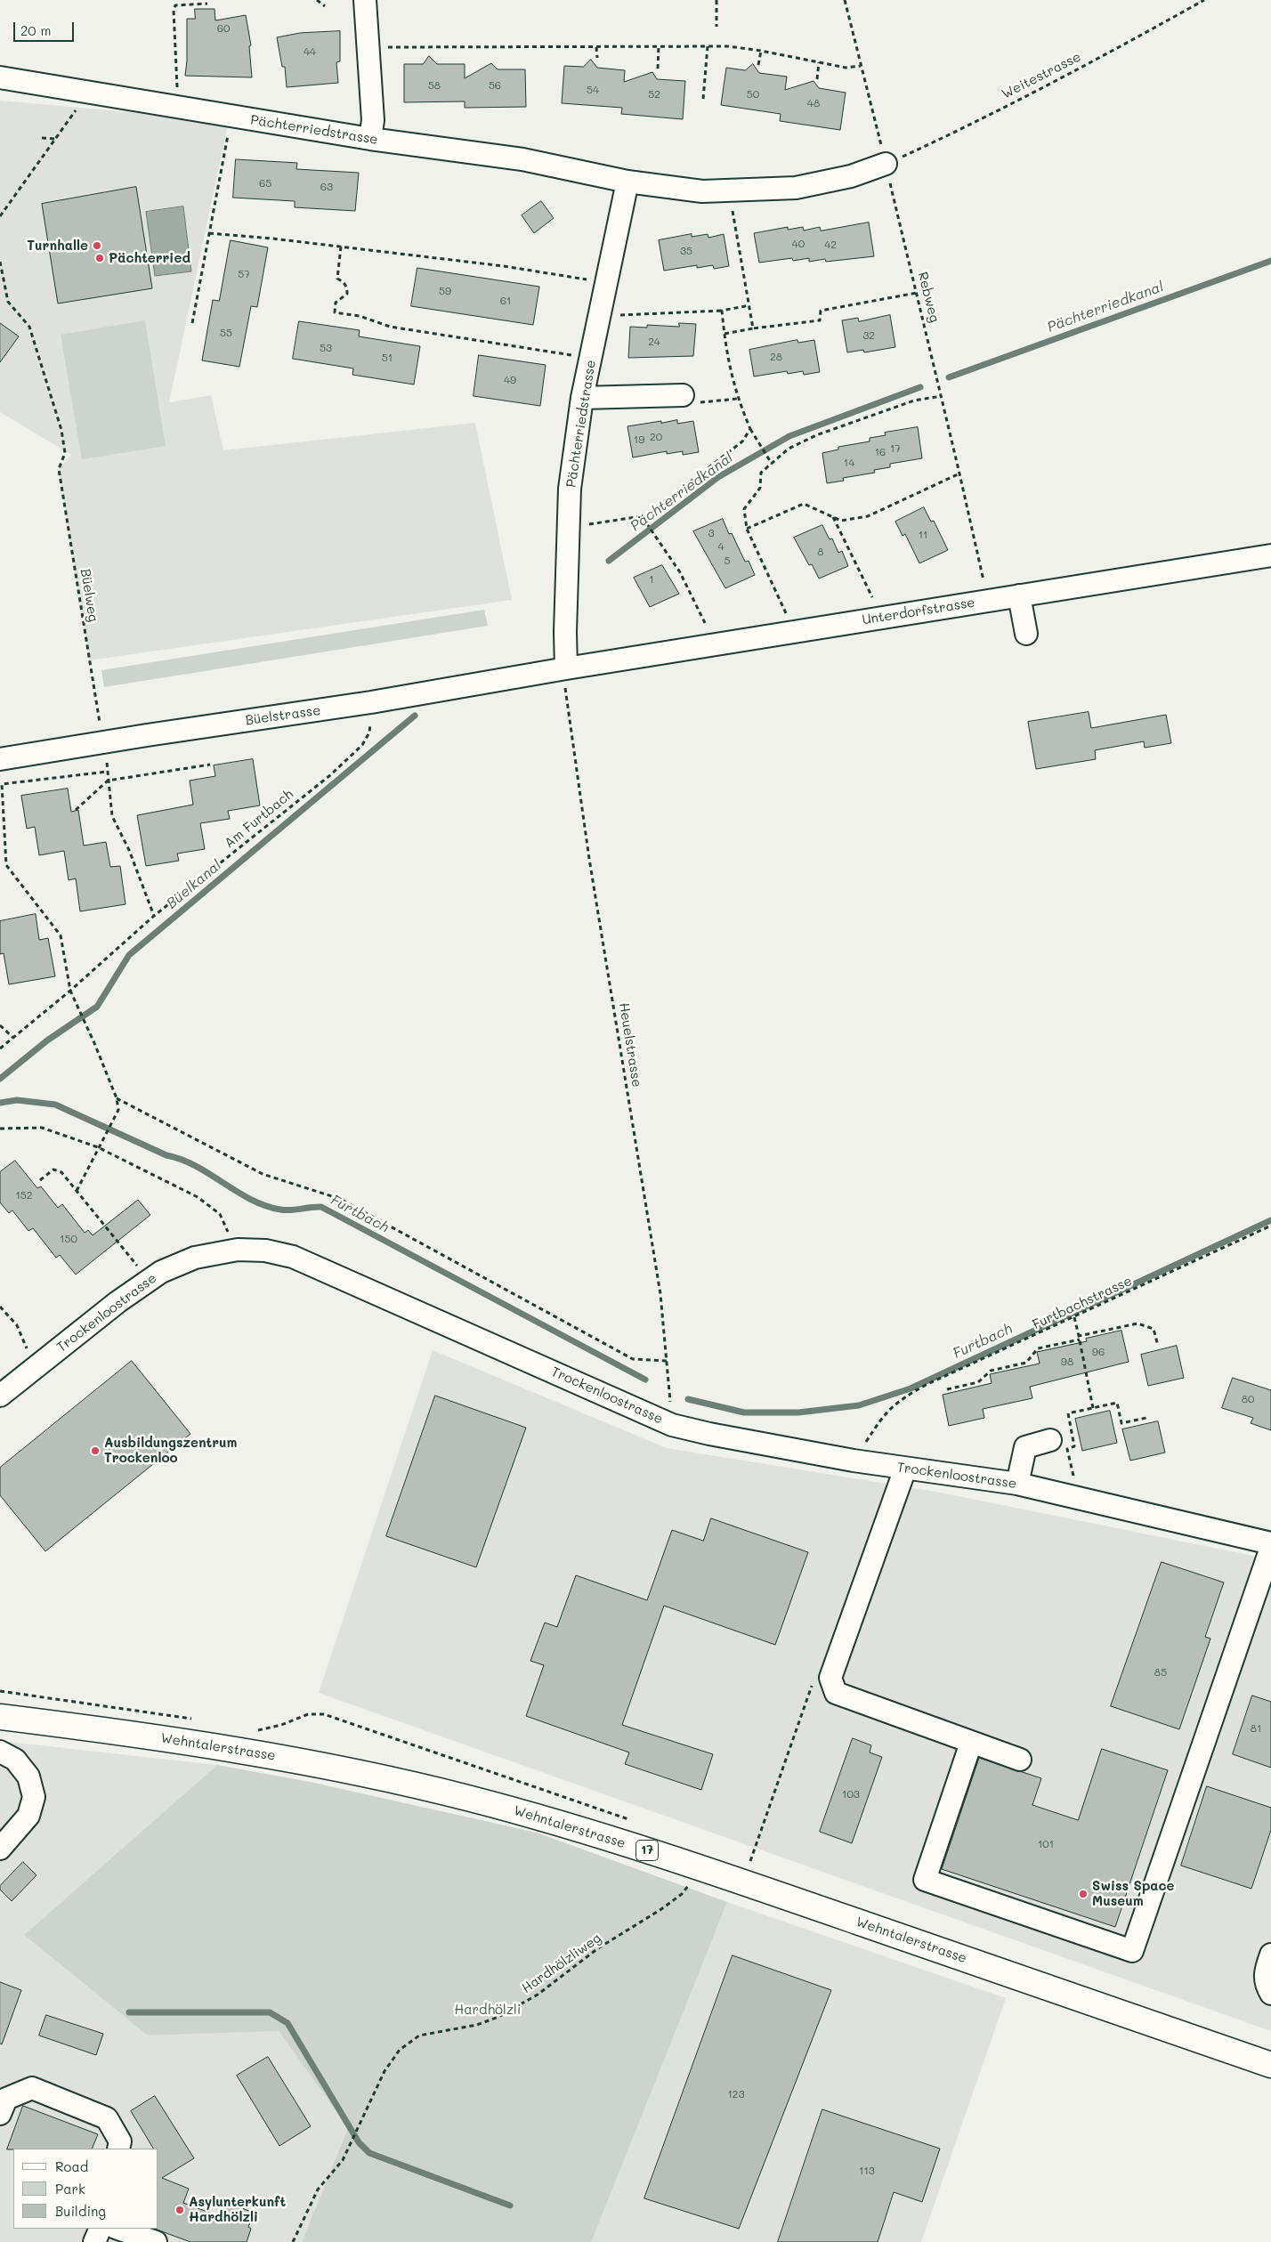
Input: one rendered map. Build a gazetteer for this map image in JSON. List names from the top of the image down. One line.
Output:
{"streets":{"main road":["Wehntalerstrasse","17"],"street":["Pächterriedstrasse","Unterdorfstrasse","Büelstrasse","Trockenloostrasse"],"path":["Weitestrasse","Rebweg","Büelweg","Am Furtbach","Heuelstrasse","Furtbachstrasse","Hardhölzliweg"]},"crossings":[["Weitestrasse","Pächterriedstrasse"],["Weitestrasse","Rebweg"],["Pächterriedstrasse","Rebweg"],["Pächterriedstrasse","Unterdorfstrasse"],["Pächterriedstrasse","Büelstrasse"],["Pächterriedstrasse","Heuelstrasse"],["Rebweg","Unterdorfstrasse"],["Unterdorfstrasse","Büelstrasse"],["Unterdorfstrasse","Heuelstrasse"],["Büelstrasse","Heuelstrasse"],["Heuelstrasse","Trockenloostrasse"],["Furtbachstrasse","Trockenloostrasse"],["Wehntalerstrasse","Hardhölzliweg"]],"water":["Pächterriedkanal","Büelkanal","Furtbach"],"parks":["Hardhölzli"],"places":["Turnhalle","Pächterried","Ausbildungszentrum Trockenloo","Swiss Space Museum","Asylunterkunft Hardhölzli"],"house_numbers":["60","44","58","56","54","52","50","48","65","63","40","42","35","57","59","61","55","32","24","53","28","51","49","20","19","17","16","14","3","11","4","8","5","1","152","150","96","98","80","85","81","103","101","123","113"],"legend":["Road","Park","Building"],"scale_bar":"20 m"}
